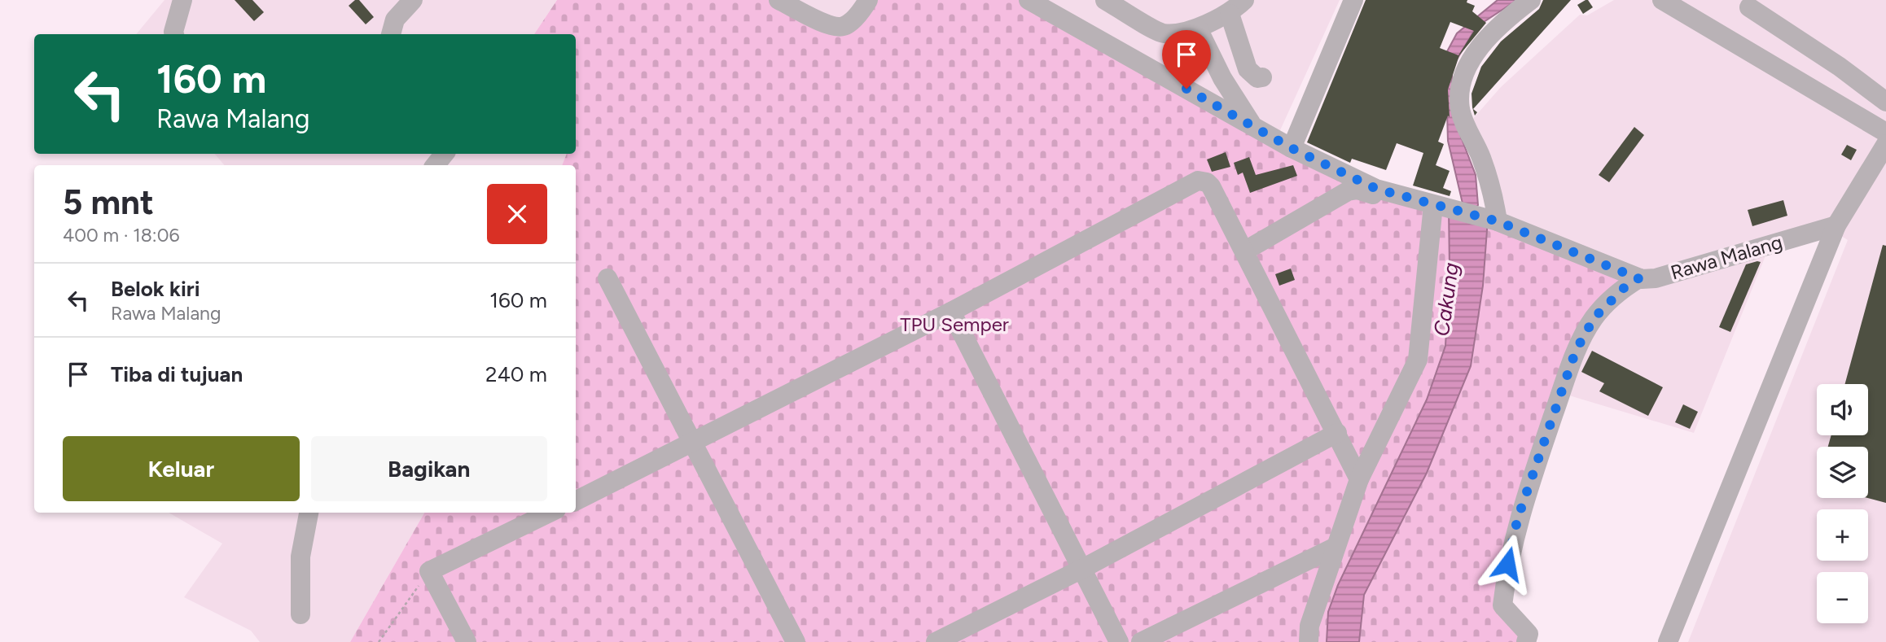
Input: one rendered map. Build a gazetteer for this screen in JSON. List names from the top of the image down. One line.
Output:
{"streets":{"street":["Rawa Malang"]},"water":["Cakung"],"parks":["TPU Semper"],"page":{"turn":["160 m","Rawa Malang"],"heading":["5 mnt","400 m · 18:06"],"list":[{"name":"Belok kiri","note":"Rawa Malang","value":"160 m"},{"name":"Tiba di tujuan","value":"240 m"}],"map_buttons":["+","−"],"buttons":["Keluar","Bagikan"]}}
